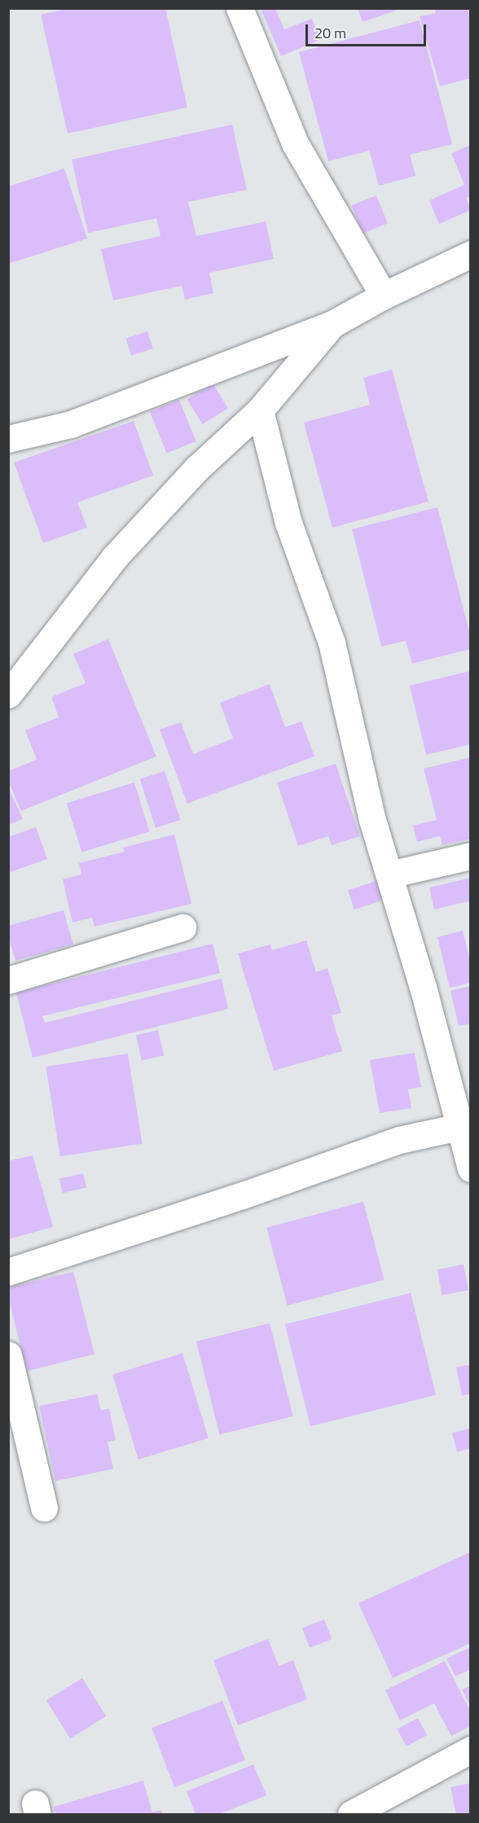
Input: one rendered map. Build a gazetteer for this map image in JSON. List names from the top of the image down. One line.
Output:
{"scale_bar":"20 m"}
